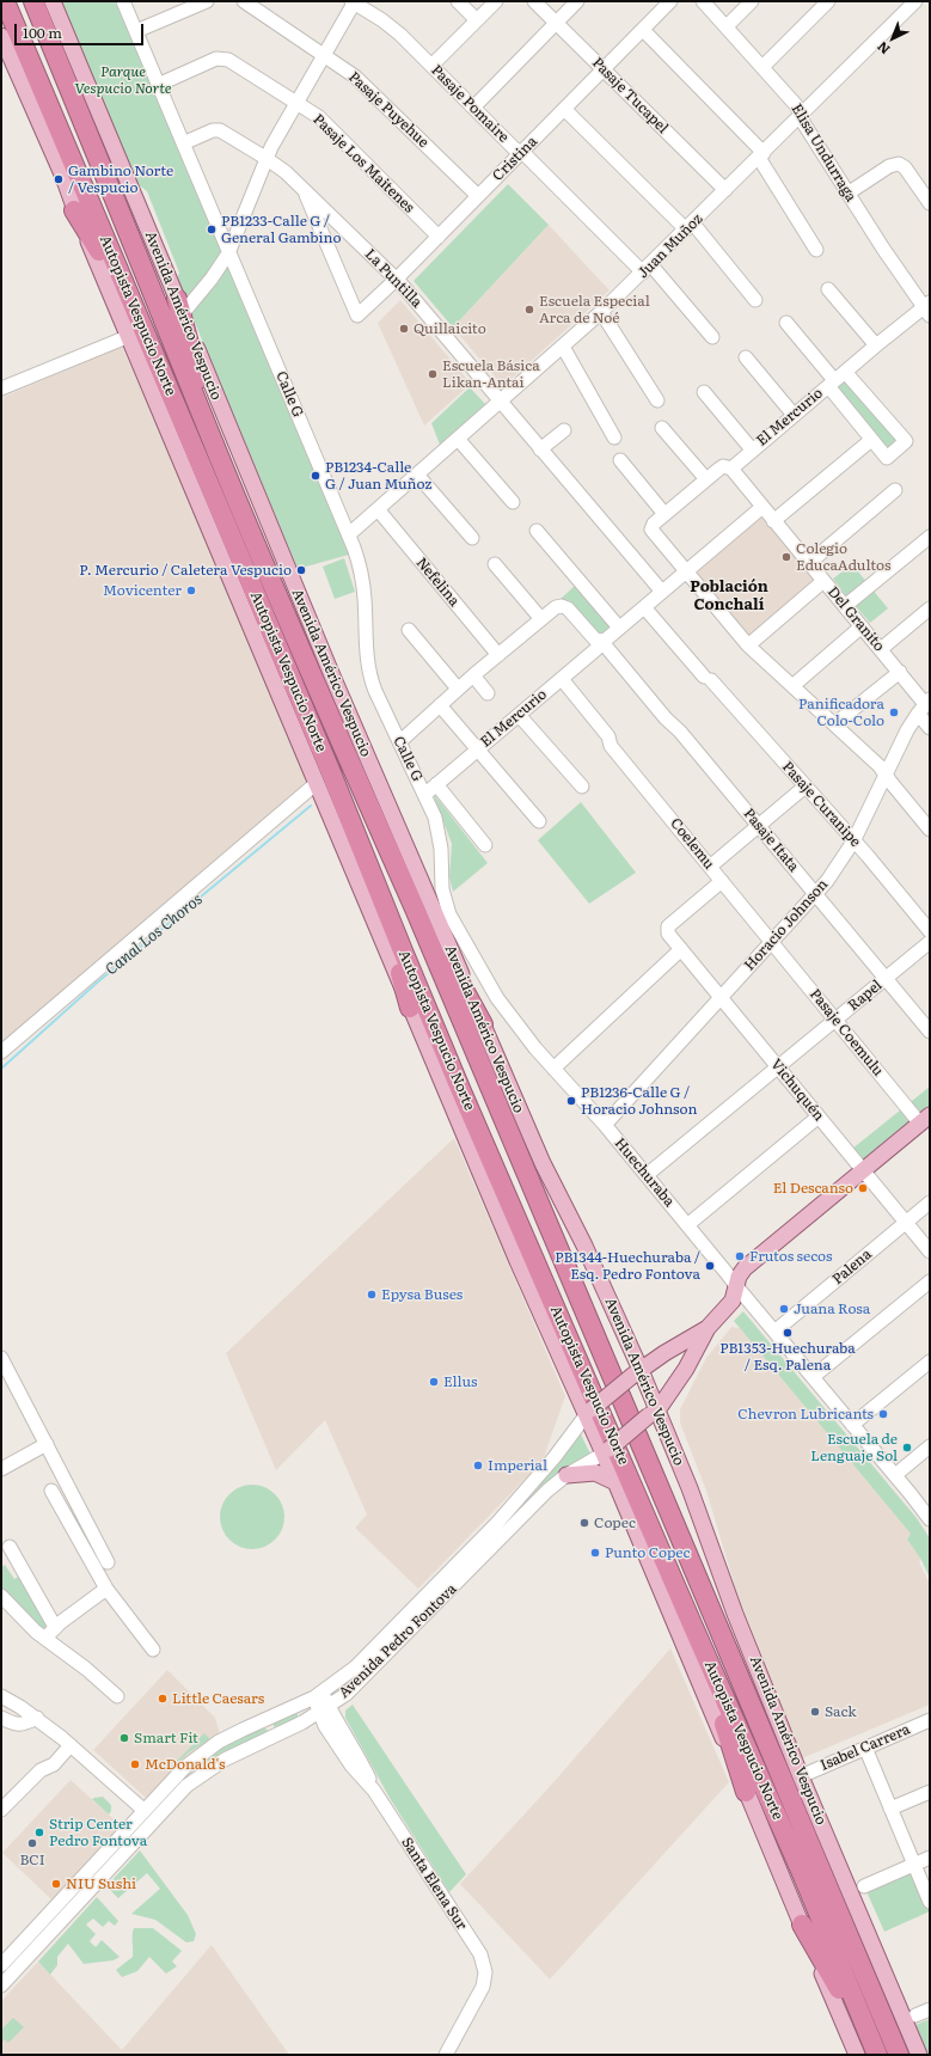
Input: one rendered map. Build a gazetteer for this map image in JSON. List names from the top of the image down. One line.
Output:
{"streets":{"highway":["Autopista Vespucio Norte"],"main road":["Avenida Américo Vespucio","Avenida Pedro Fontova"],"street":["Pasaje Tucapel","Pasaje Pomaire","Pasaje Puyehue","Elisa Undurraga","Cristina","Pasaje Los Maitenes","Juan Muñoz","La Puntilla","Calle G","El Mercurio","Nefelina","Del Granito","Pasaje Curanipe","Pasaje Itata","Coelemu","Horacio Johnson","Rapel","Pasaje Coemulu","Vichuquén","Huechuraba","Palena","Isabel Carrera","Santa Elena Sur"]},"crossings":[["Pasaje Tucapel","Cristina"],["Pasaje Tucapel","Juan Muñoz"],["Pasaje Pomaire","Cristina"],["Pasaje Pomaire","Juan Muñoz"],["Pasaje Puyehue","Cristina"],["Elisa Undurraga","Juan Muñoz"],["Elisa Undurraga","El Mercurio"],["Cristina","Pasaje Los Maitenes"],["Cristina","La Puntilla"],["Pasaje Los Maitenes","Calle G"],["Juan Muñoz","La Puntilla"],["Juan Muñoz","Calle G"],["Juan Muñoz","Nefelina"],["La Puntilla","Calle G"],["La Puntilla","El Mercurio"],["Avenida Américo Vespucio","Avenida Pedro Fontova"],["Avenida Américo Vespucio","Isabel Carrera"],["Calle G","El Mercurio"],["Calle G","Huechuraba"],["El Mercurio","Del Granito"],["El Mercurio","Pasaje Curanipe"],["El Mercurio","Pasaje Itata"],["El Mercurio","Coelemu"],["El Mercurio","Huechuraba"],["Del Granito","Horacio Johnson"],["Pasaje Curanipe","Horacio Johnson"],["Pasaje Itata","Horacio Johnson"],["Pasaje Itata","Rapel"],["Coelemu","Horacio Johnson"],["Coelemu","Pasaje Coemulu"],["Coelemu","Vichuquén"],["Horacio Johnson","Pasaje Coemulu"],["Horacio Johnson","Vichuquén"],["Horacio Johnson","Huechuraba"],["Rapel","Pasaje Coemulu"],["Rapel","Vichuquén"],["Rapel","Huechuraba"],["Pasaje Coemulu","Avenida Pedro Fontova"],["Vichuquén","Palena"],["Vichuquén","Avenida Pedro Fontova"],["Huechuraba","Palena"],["Huechuraba","Avenida Pedro Fontova"],["Avenida Pedro Fontova","Santa Elena Sur"]],"districts":["Población Conchalí"],"water":["Canal Los Choros"],"parks":["Parque Vespucio Norte"],"places":["Gambino Norte / Vespucio","PB1233-Calle G / General Gambino","Escuela Especial Arca de Noé","Quillaicito","Escuela Básica Likan-Antai","PB1234-Calle G / Juan Muñoz","Colegio EducaAdultos","P. Mercurio / Caletera Vespucio","Movicenter","Panificadora Colo-Colo","PB1236-Calle G / Horacio Johnson","El Descanso","Frutos secos","PB1344-Huechuraba / Esq. Pedro Fontova","Epysa Buses","Juana Rosa","PB1353-Huechuraba / Esq. Palena","Ellus","Chevron Lubricants","Escuela de Lenguaje Sol","Imperial","Copec","Punto Copec","Little Caesars","Sack","Smart Fit","McDonald's","Strip Center Pedro Fontova","BCI","NIU Sushi"],"scale_bar":"100 m","north":"bottom left"}
